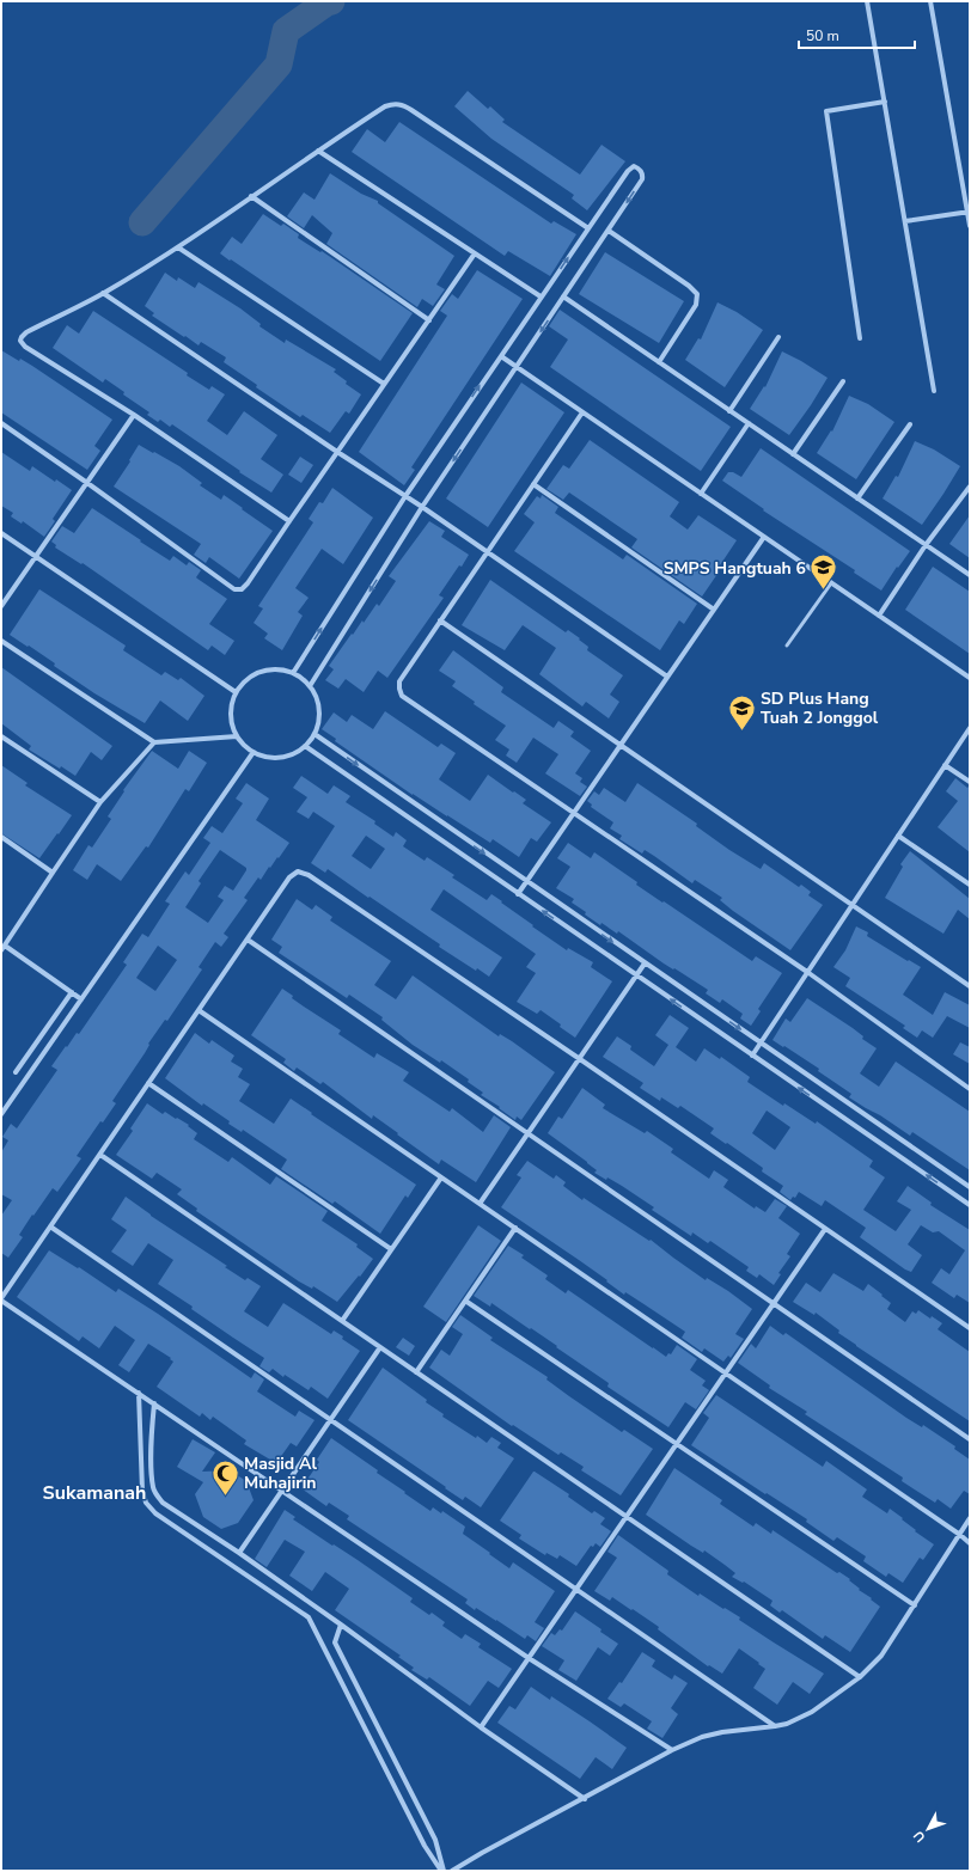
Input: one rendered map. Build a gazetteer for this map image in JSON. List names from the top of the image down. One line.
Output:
{"districts":["Sukamanah"],"places":{"school or university":["SMPS Hangtuah 6","SD Plus Hang Tuah 2 Jonggol"],"mosque":["Masjid Al Muhajirin"]},"scale_bar":"50 m","north":"bottom left"}
